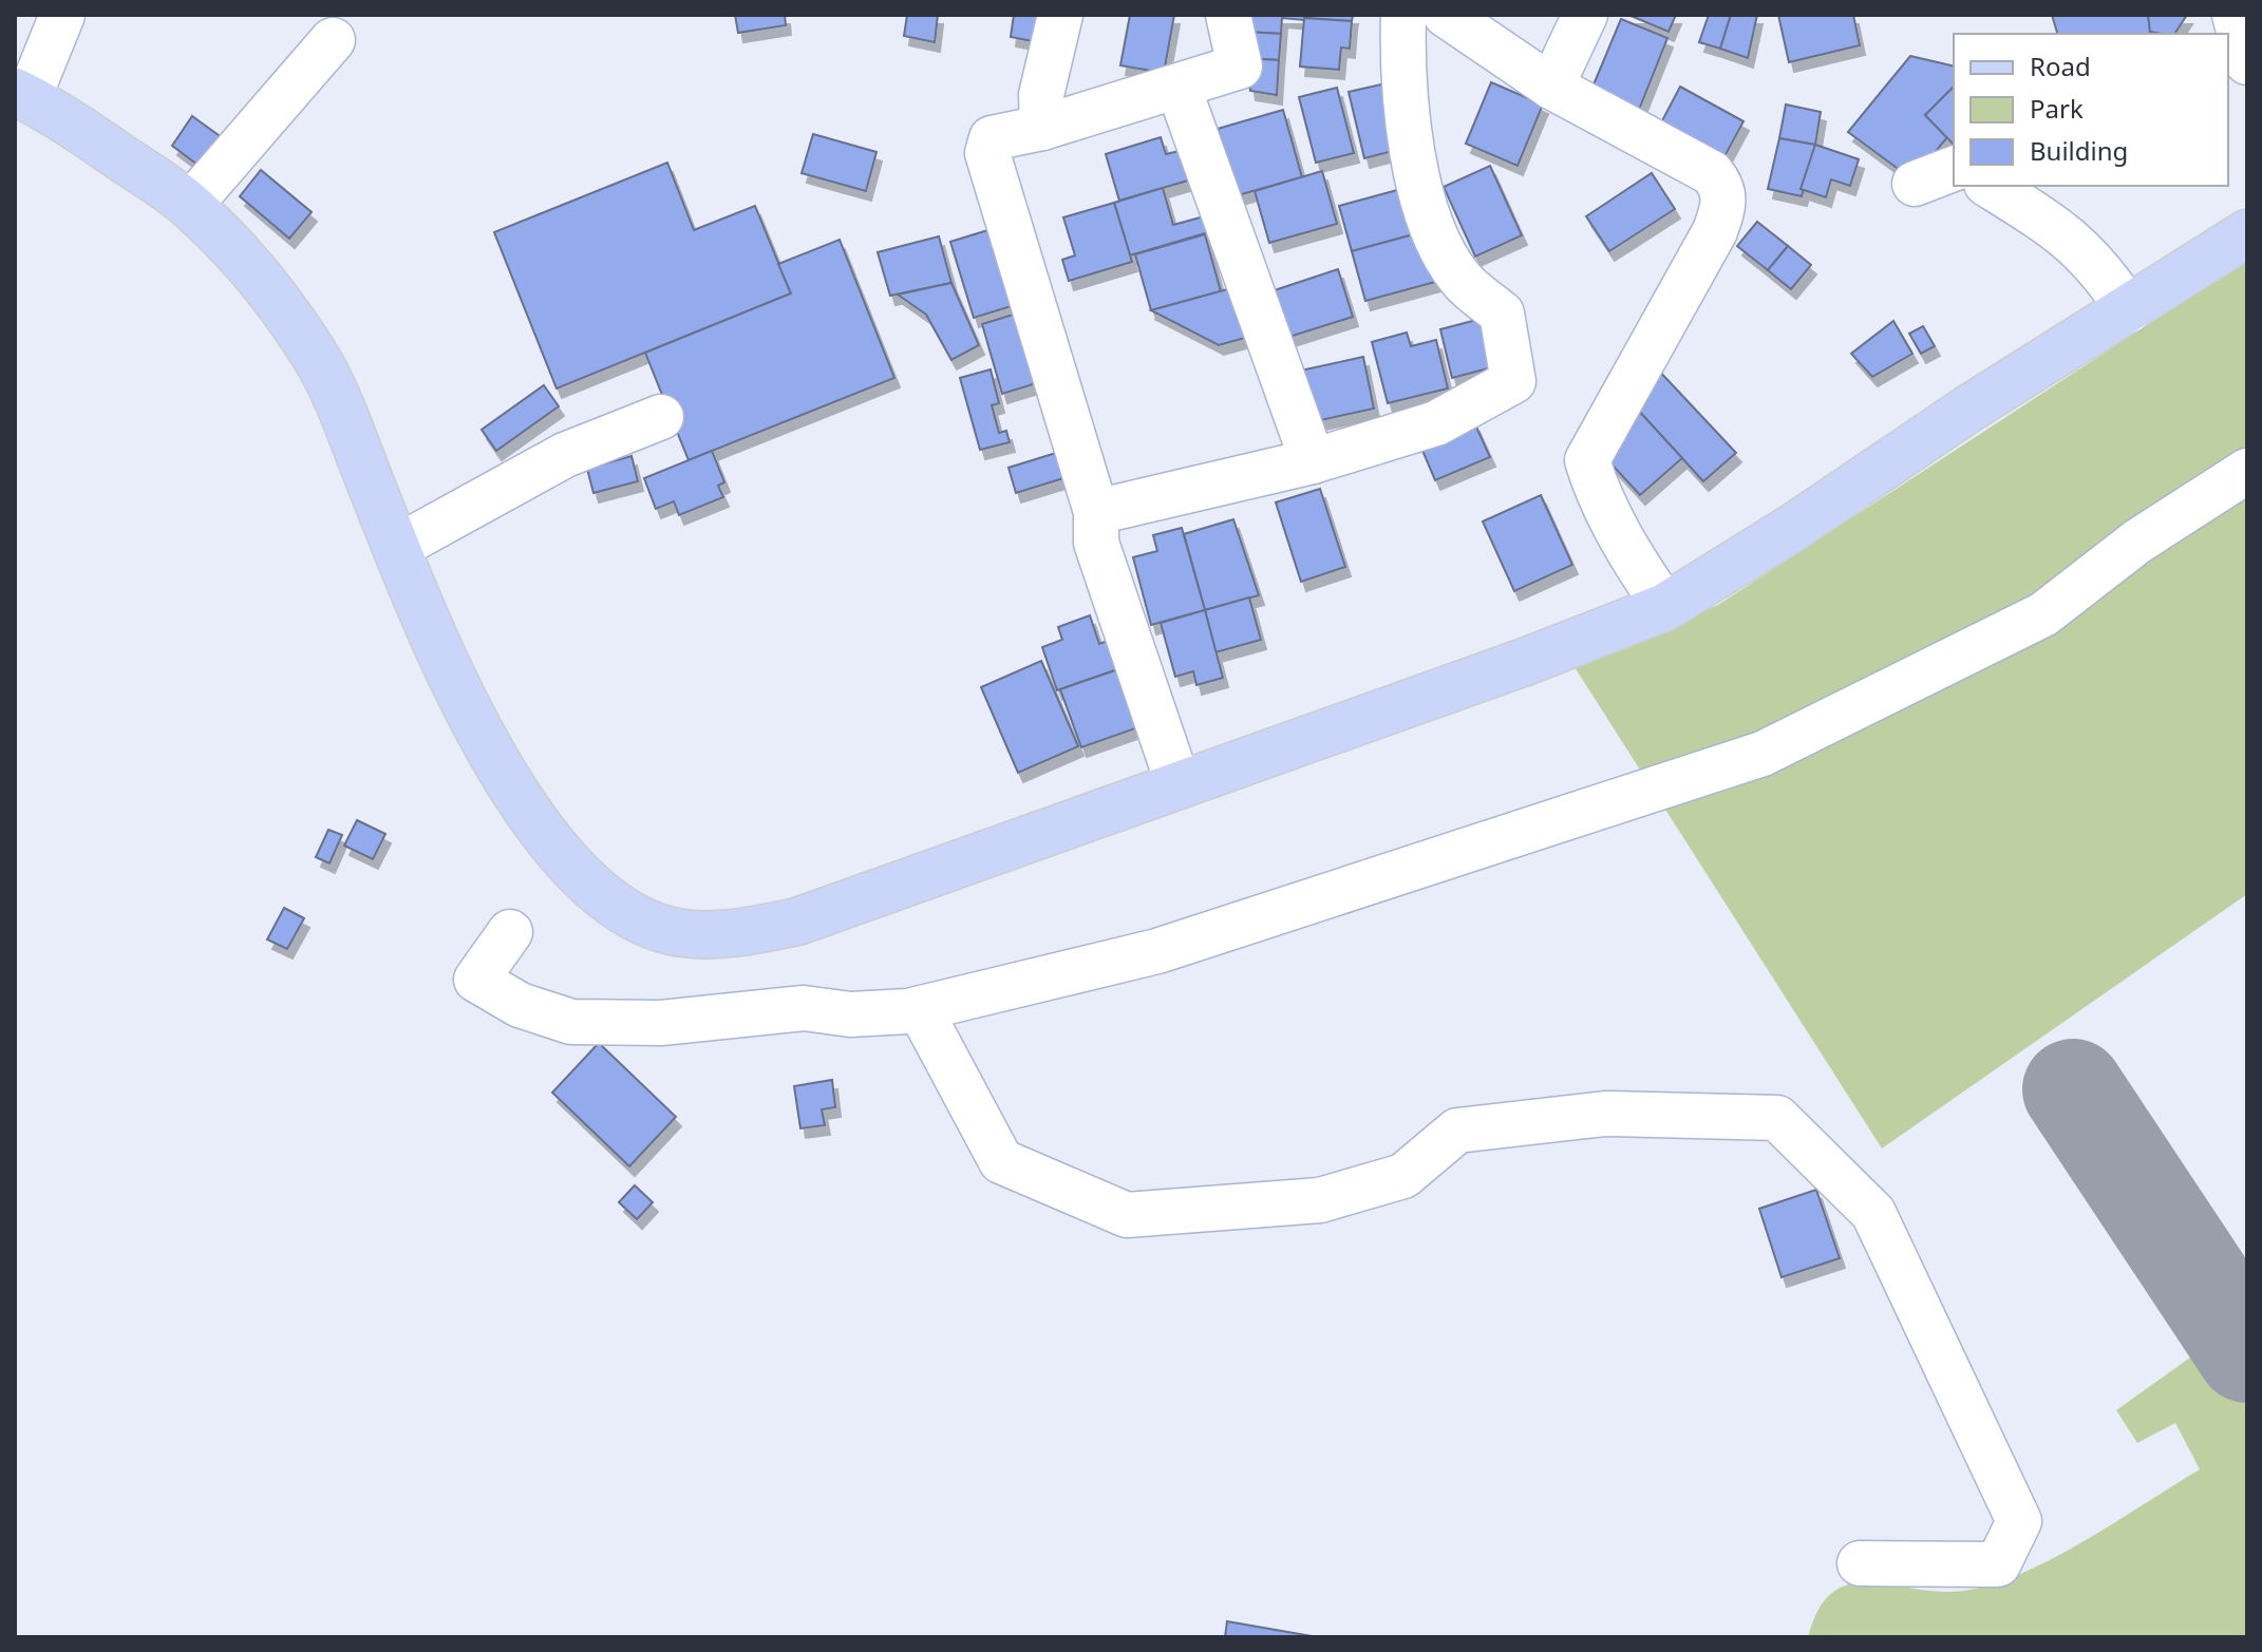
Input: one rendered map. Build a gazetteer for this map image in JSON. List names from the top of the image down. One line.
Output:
{"legend":["Road","Park","Building"]}
